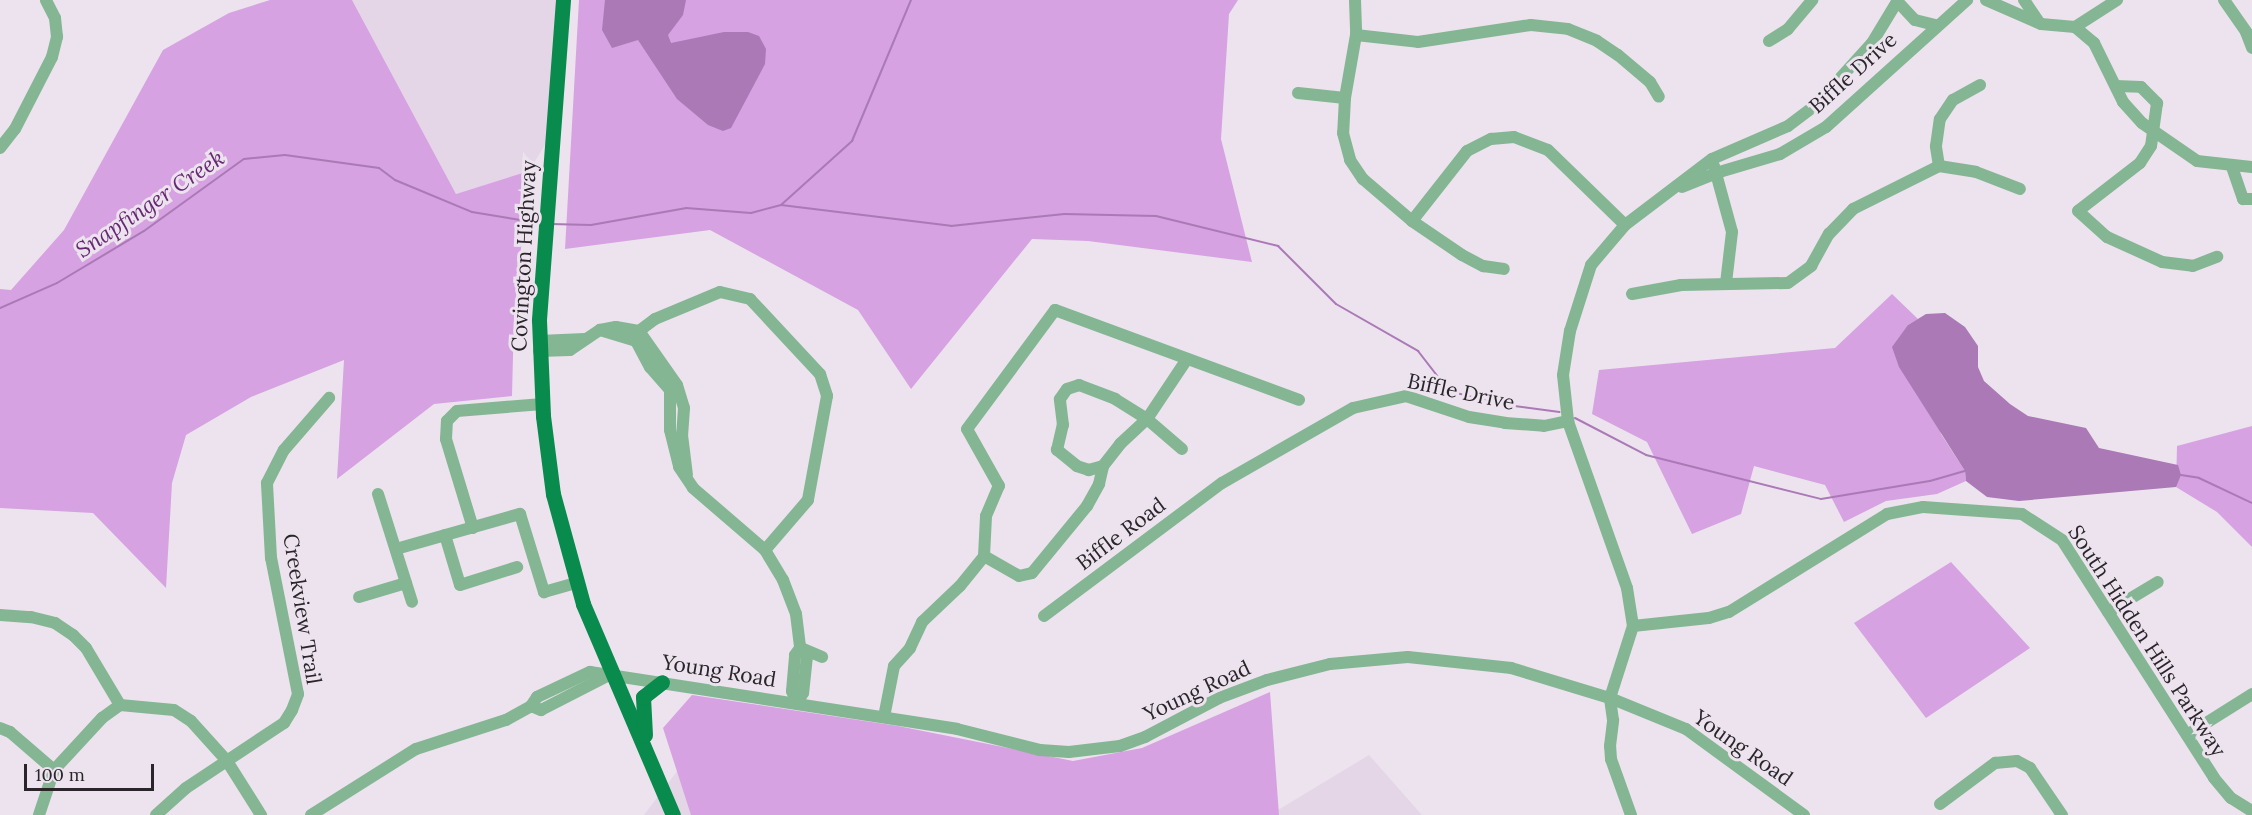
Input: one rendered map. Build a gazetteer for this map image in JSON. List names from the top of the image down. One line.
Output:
{"streets":{"main road":["Covington Highway"],"street":["Biffle Drive","Biffle Road","Creekview Trail","South Hidden Hills Parkway","Young Road"]},"crossings":[["Biffle Drive","Biffle Road"],["Biffle Drive","South Hidden Hills Parkway"],["Biffle Drive","Young Road"],["Covington Highway","Young Road"]],"water":["Snapfinger Creek"],"scale_bar":"100 m"}
